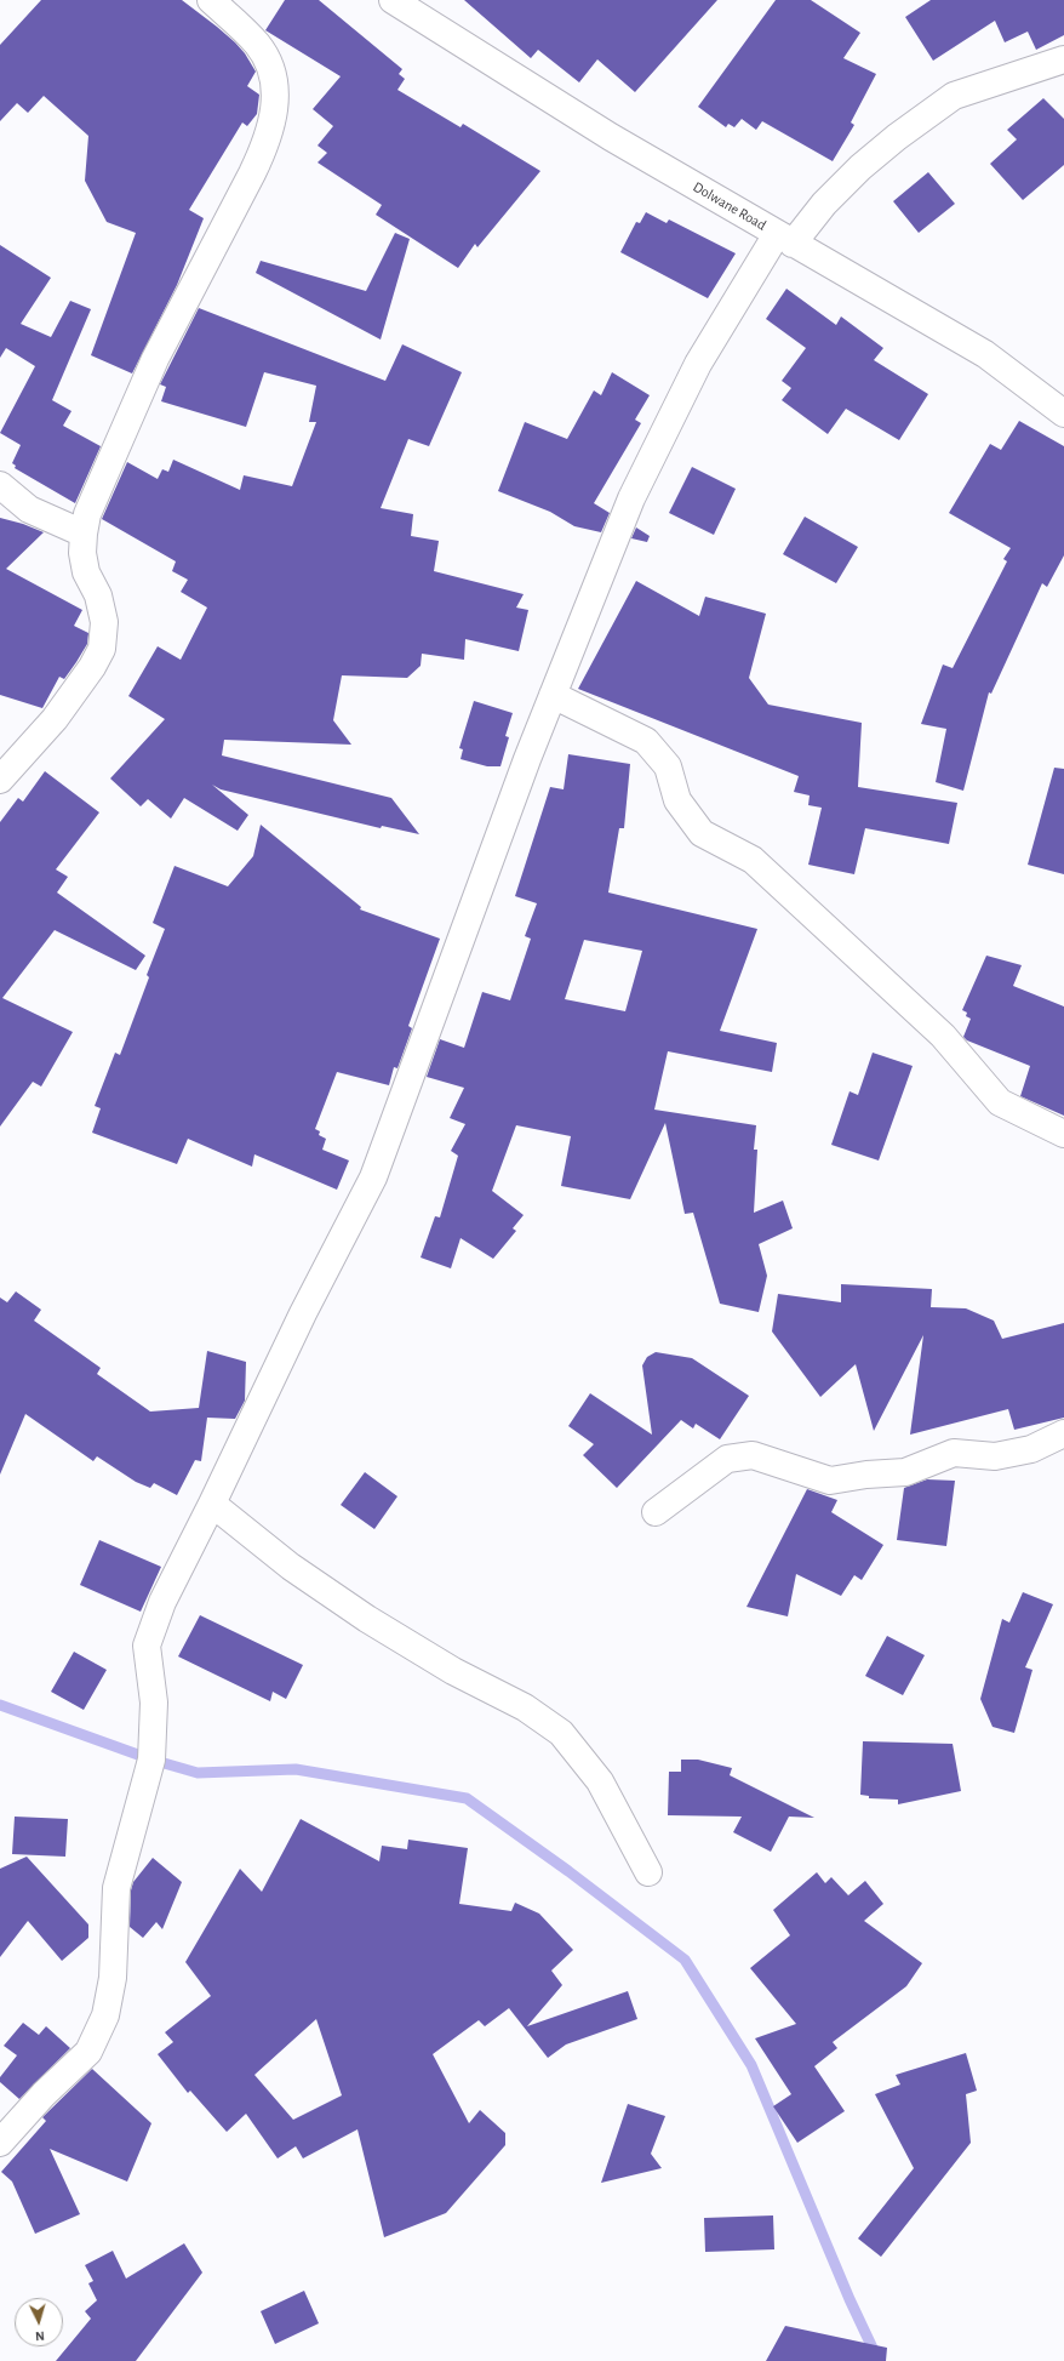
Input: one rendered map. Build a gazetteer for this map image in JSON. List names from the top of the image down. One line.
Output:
{"streets":{"street":["Dolwane Road"]},"north":"bottom"}
